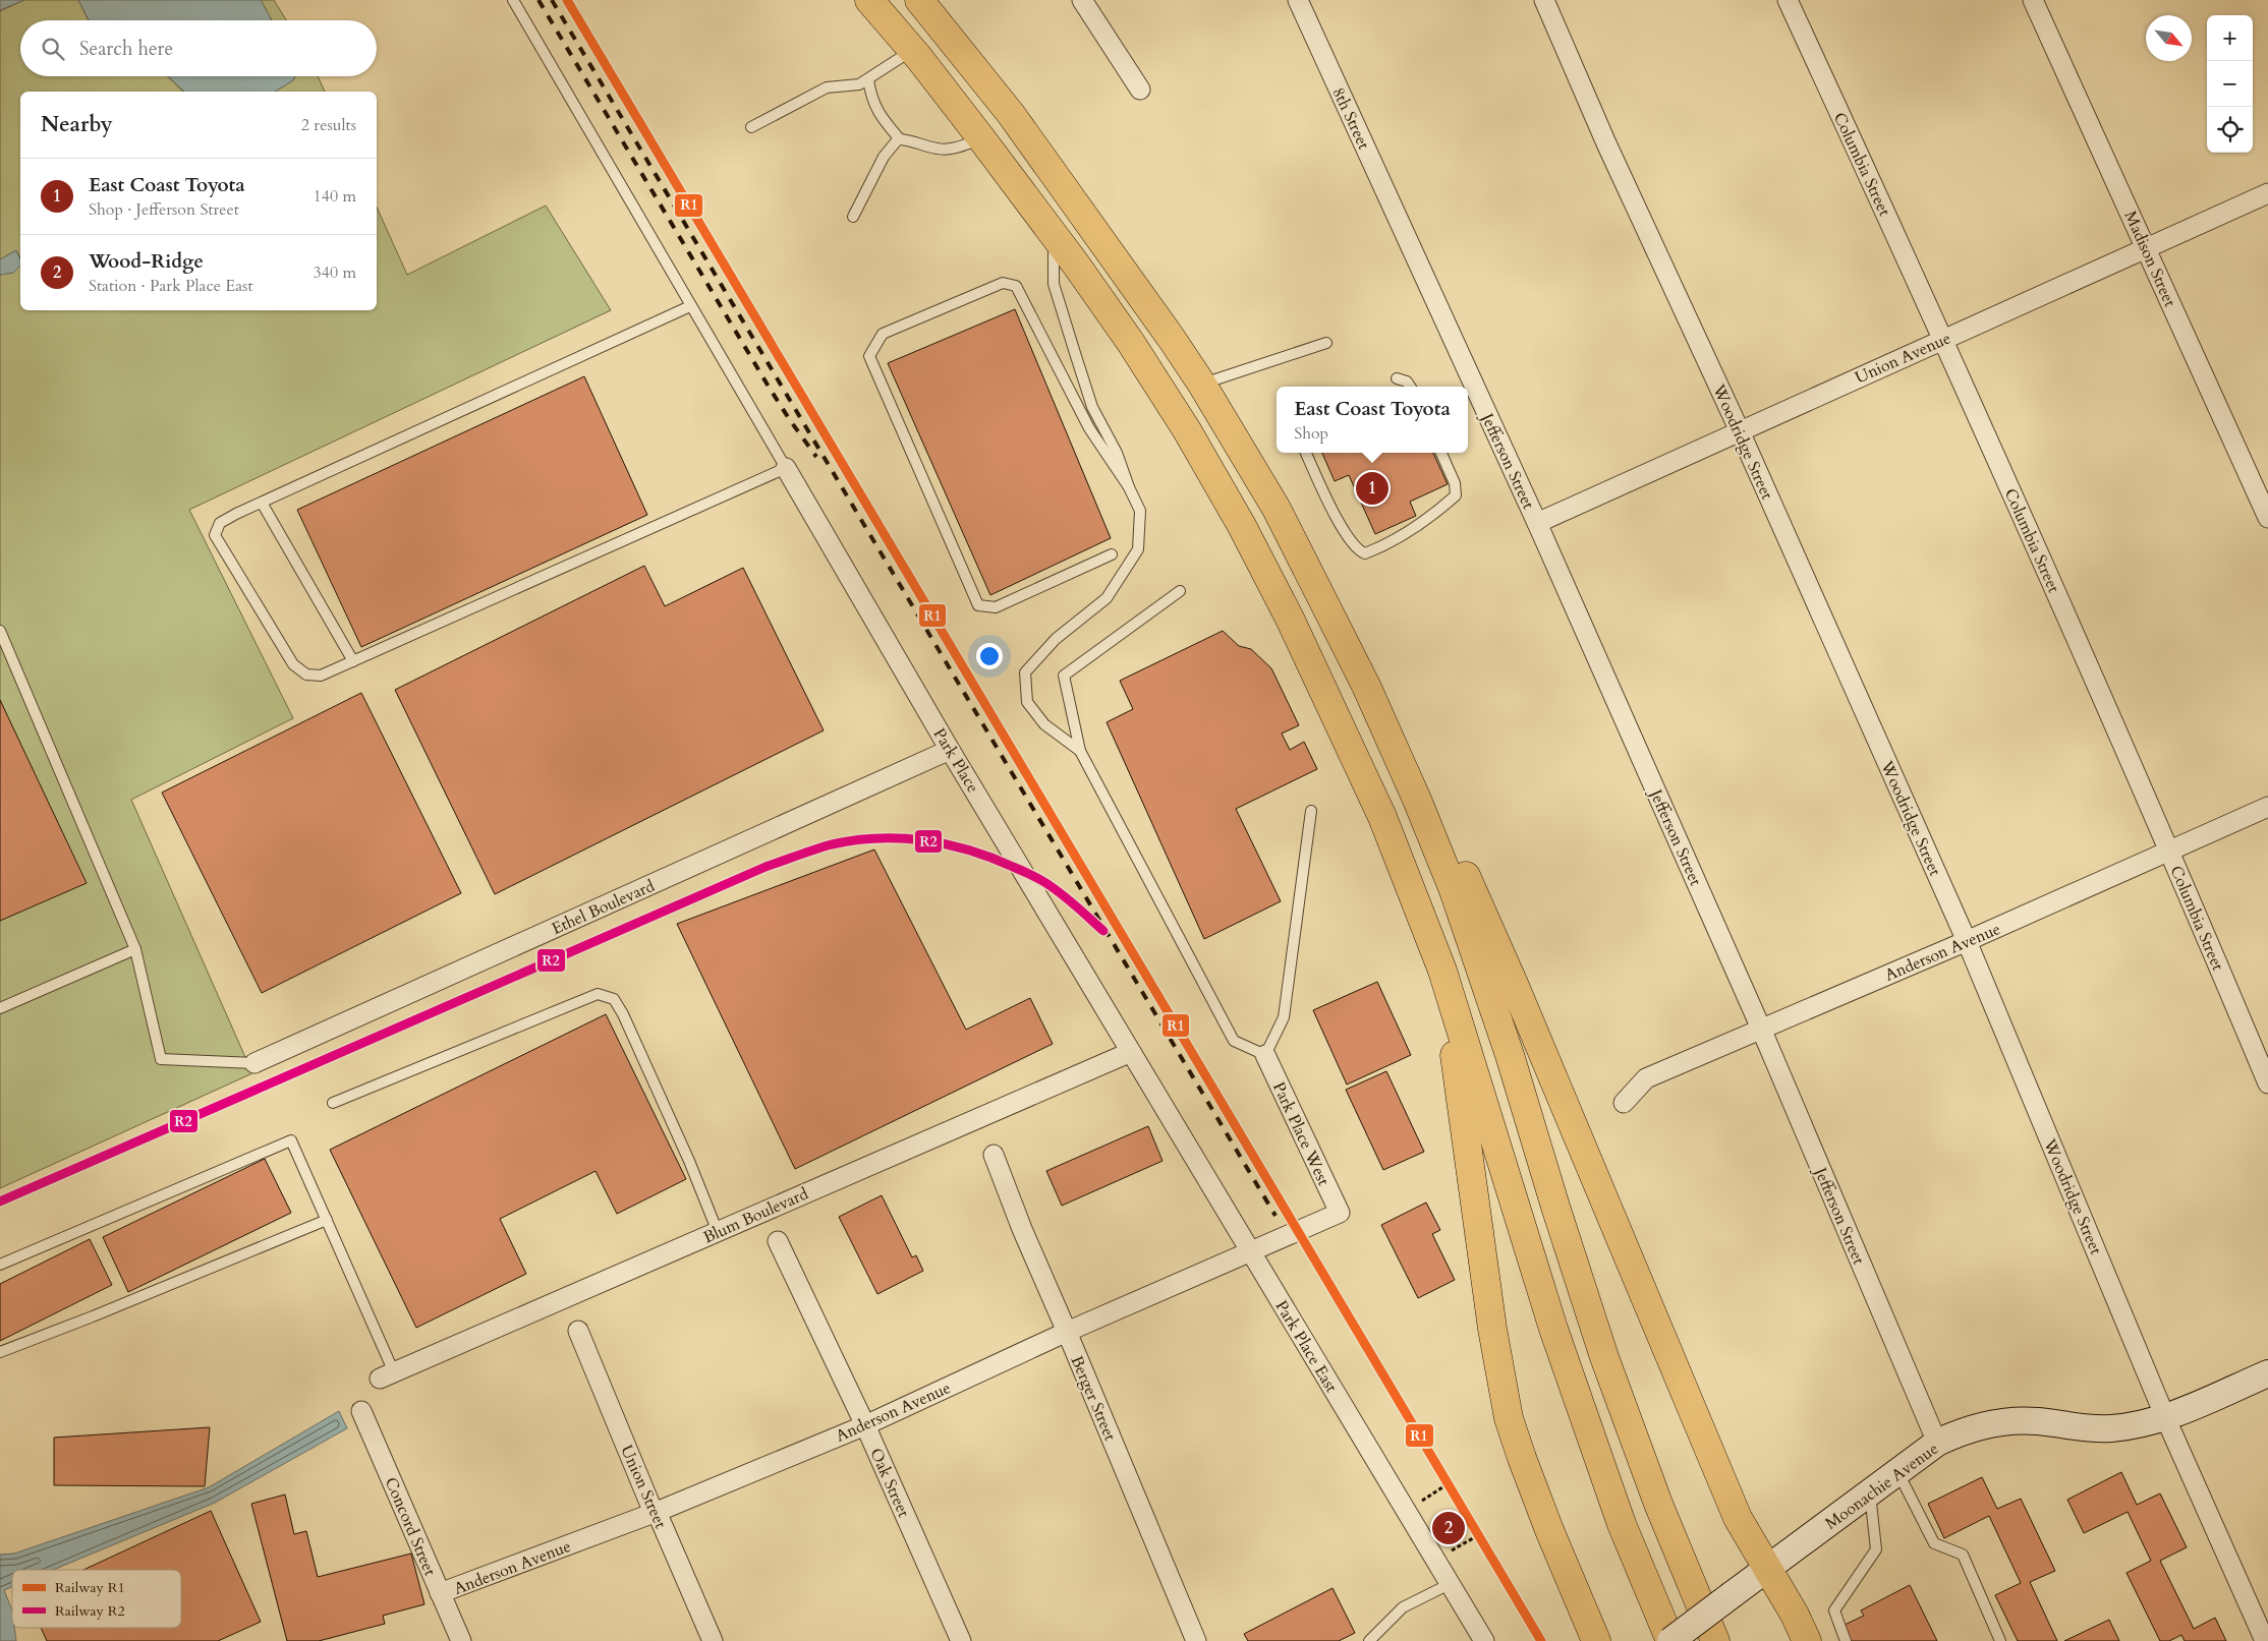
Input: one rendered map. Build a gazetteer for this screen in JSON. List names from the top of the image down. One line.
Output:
{"streets":{"main road":["Moonachie Avenue"],"street":["8th Street","Columbia Street","Madison Street","Union Avenue","Woodridge Street","Jefferson Street","Park Place","Ethel Boulevard","Anderson Avenue","Park Place West","Blum Boulevard","Park Place East","Berger Street","Oak Street","Union Street","Concord Street"]},"crossings":[["8th Street","Jefferson Street"],["Columbia Street","Union Avenue"],["Columbia Street","Anderson Avenue"],["Madison Street","Union Avenue"],["Union Avenue","Woodridge Street"],["Union Avenue","Jefferson Street"],["Woodridge Street","Anderson Avenue"],["Woodridge Street","Moonachie Avenue"],["Jefferson Street","Anderson Avenue"],["Jefferson Street","Moonachie Avenue"],["Park Place","Ethel Boulevard"],["Park Place","Blum Boulevard"],["Park Place","Park Place East"],["Anderson Avenue","Park Place West"],["Anderson Avenue","Park Place East"],["Anderson Avenue","Berger Street"],["Anderson Avenue","Oak Street"],["Anderson Avenue","Union Street"],["Anderson Avenue","Concord Street"],["Blum Boulevard","Park Place East"]],"lines":["rail line R1","rail line R2"],"legend":["Railway R1","Railway R2"],"north":"bottom right","page":{"map_buttons":["+","−"],"search":"Search here","heading":["Nearby","2 results"],"list":[{"mark":"1","name":"East Coast Toyota","note":"Shop · Jefferson Street","value":"140 m"},{"mark":"2","name":"Wood-Ridge","note":"Station · Park Place East","value":"340 m"}],"popup":["East Coast Toyota","Shop"],"pins":["1","2"]}}
